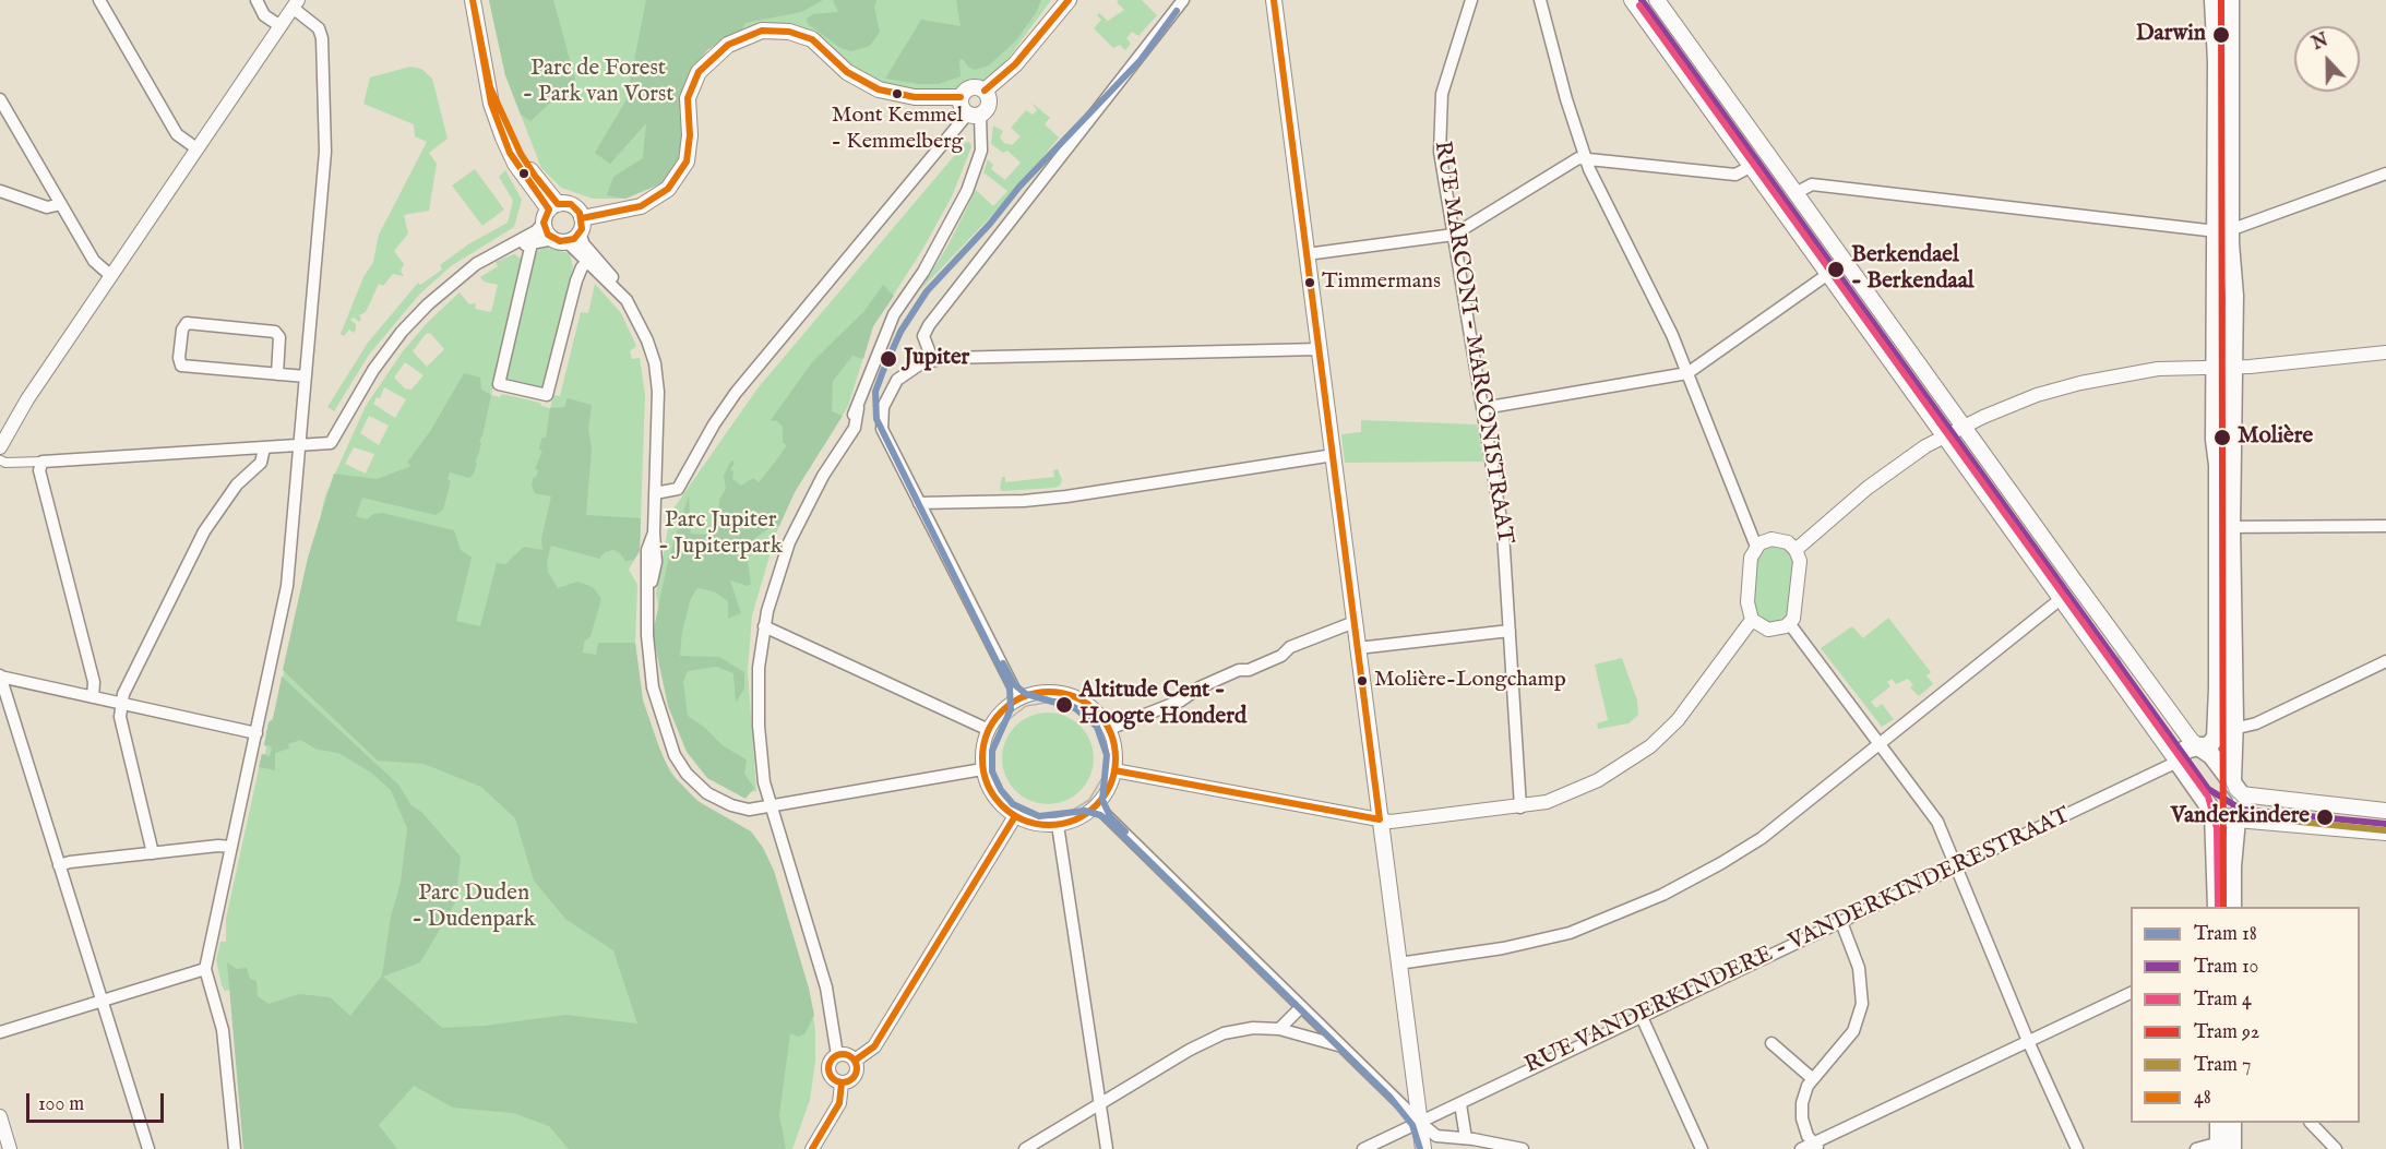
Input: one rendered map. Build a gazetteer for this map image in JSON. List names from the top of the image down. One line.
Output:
{"streets":{"street":["RUE MARCONI - MARCONISTRAAT","RUE VANDERKINDERE - VANDERKINDERESTRAAT"]},"parks":["Parc de Forest - Park van Vorst","Parc Jupiter - Jupiterpark","Parc Duden - Dudenpark"],"places":["Darwin","Mont Kemmel - Kemmelberg","Berkendael - Berkendaal","Timmermans","Jupiter","Molière","Molière-Longchamp","Altitude Cent - Hoogte Honderd","Vanderkindere"],"lines":["tram line 10","tram line 92","transit line 48","tram line 4","tram line 18","tram line 7"],"legend":["Tram 18","Tram 10","Tram 4","Tram 92","Tram 7","48"],"scale_bar":"100 m","north":"top"}
